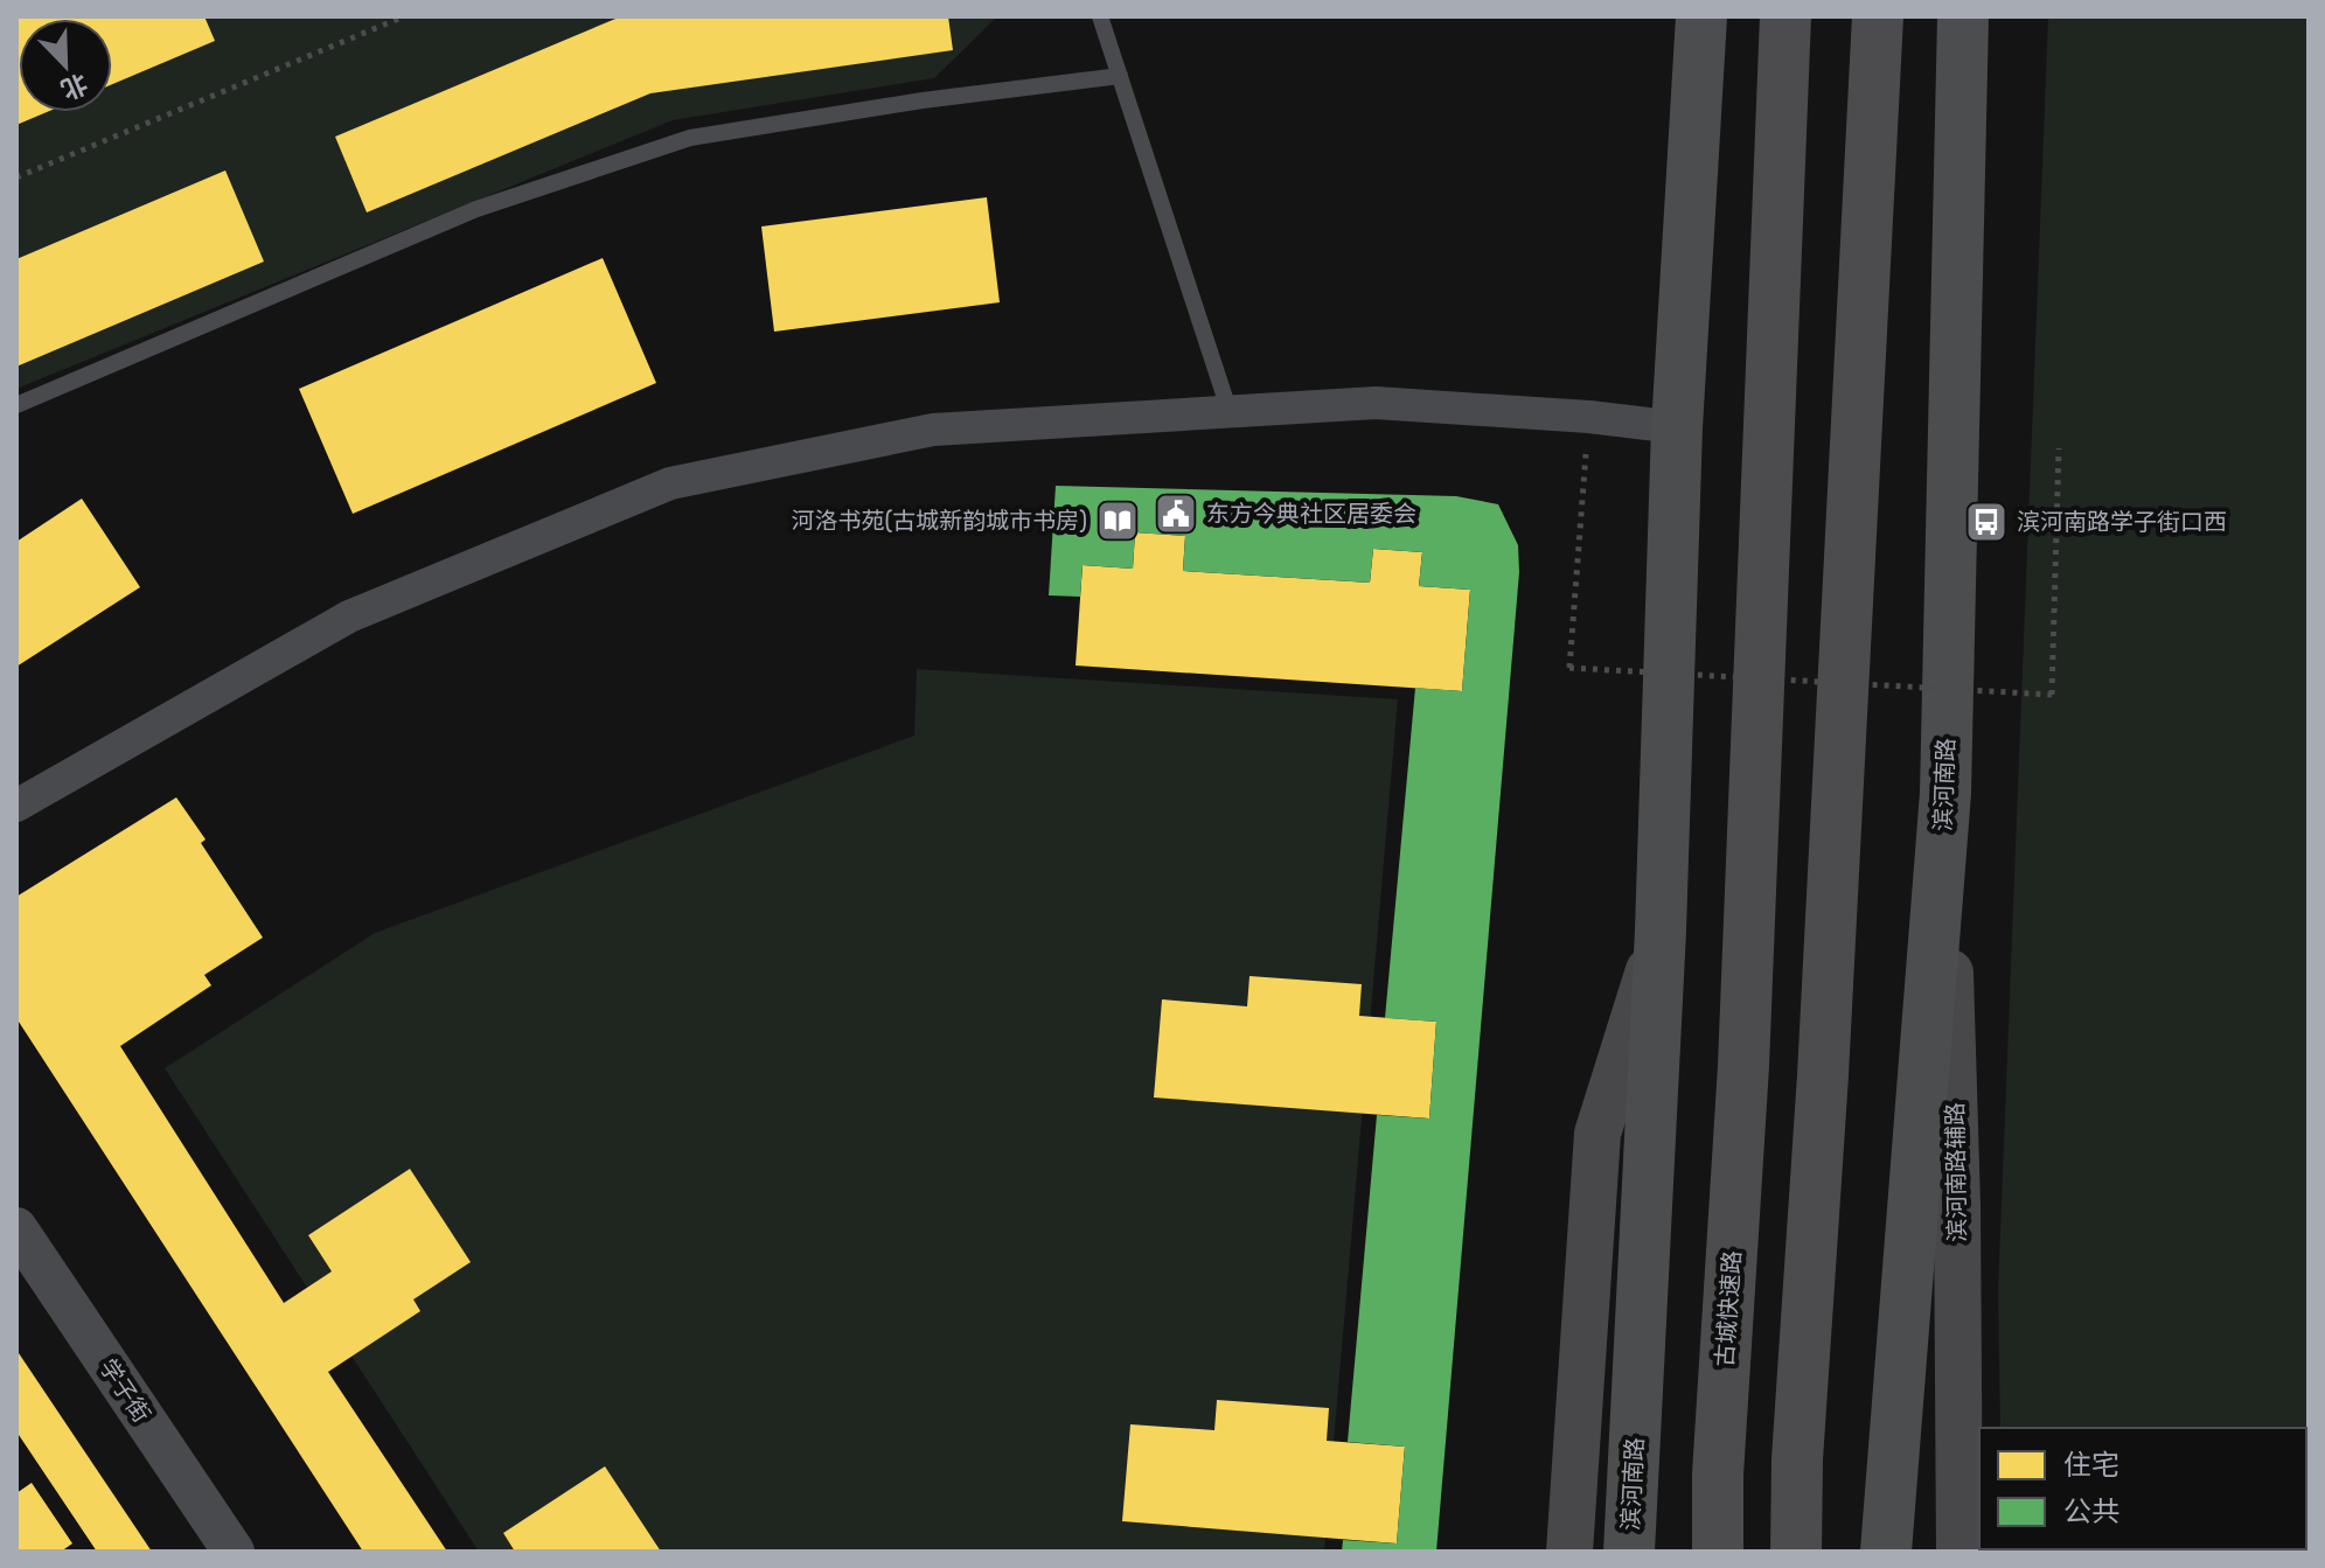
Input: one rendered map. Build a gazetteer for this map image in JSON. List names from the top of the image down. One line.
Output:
{"streets":{"highway":["古城快速路"],"main road":["滨河南路","滨河南路辅路"],"street":["学子街"]},"crossings":[["滨河南路","滨河南路辅路"]],"places":{"public building":["东方今典社区居委会"],"library":["河洛书苑(古城新韵城市书房)"],"bus stop":["滨河南路学子街口西"]},"legend":["住宅","公共"],"north":"bottom right"}
